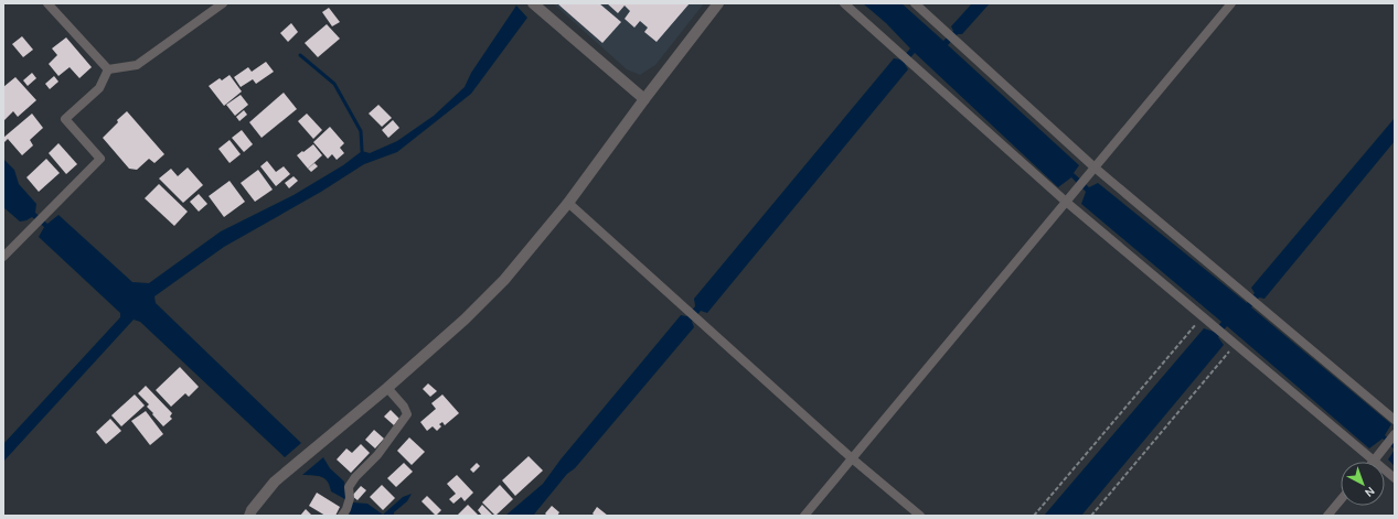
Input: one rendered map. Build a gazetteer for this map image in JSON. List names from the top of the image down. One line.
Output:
{"north":"bottom right"}
